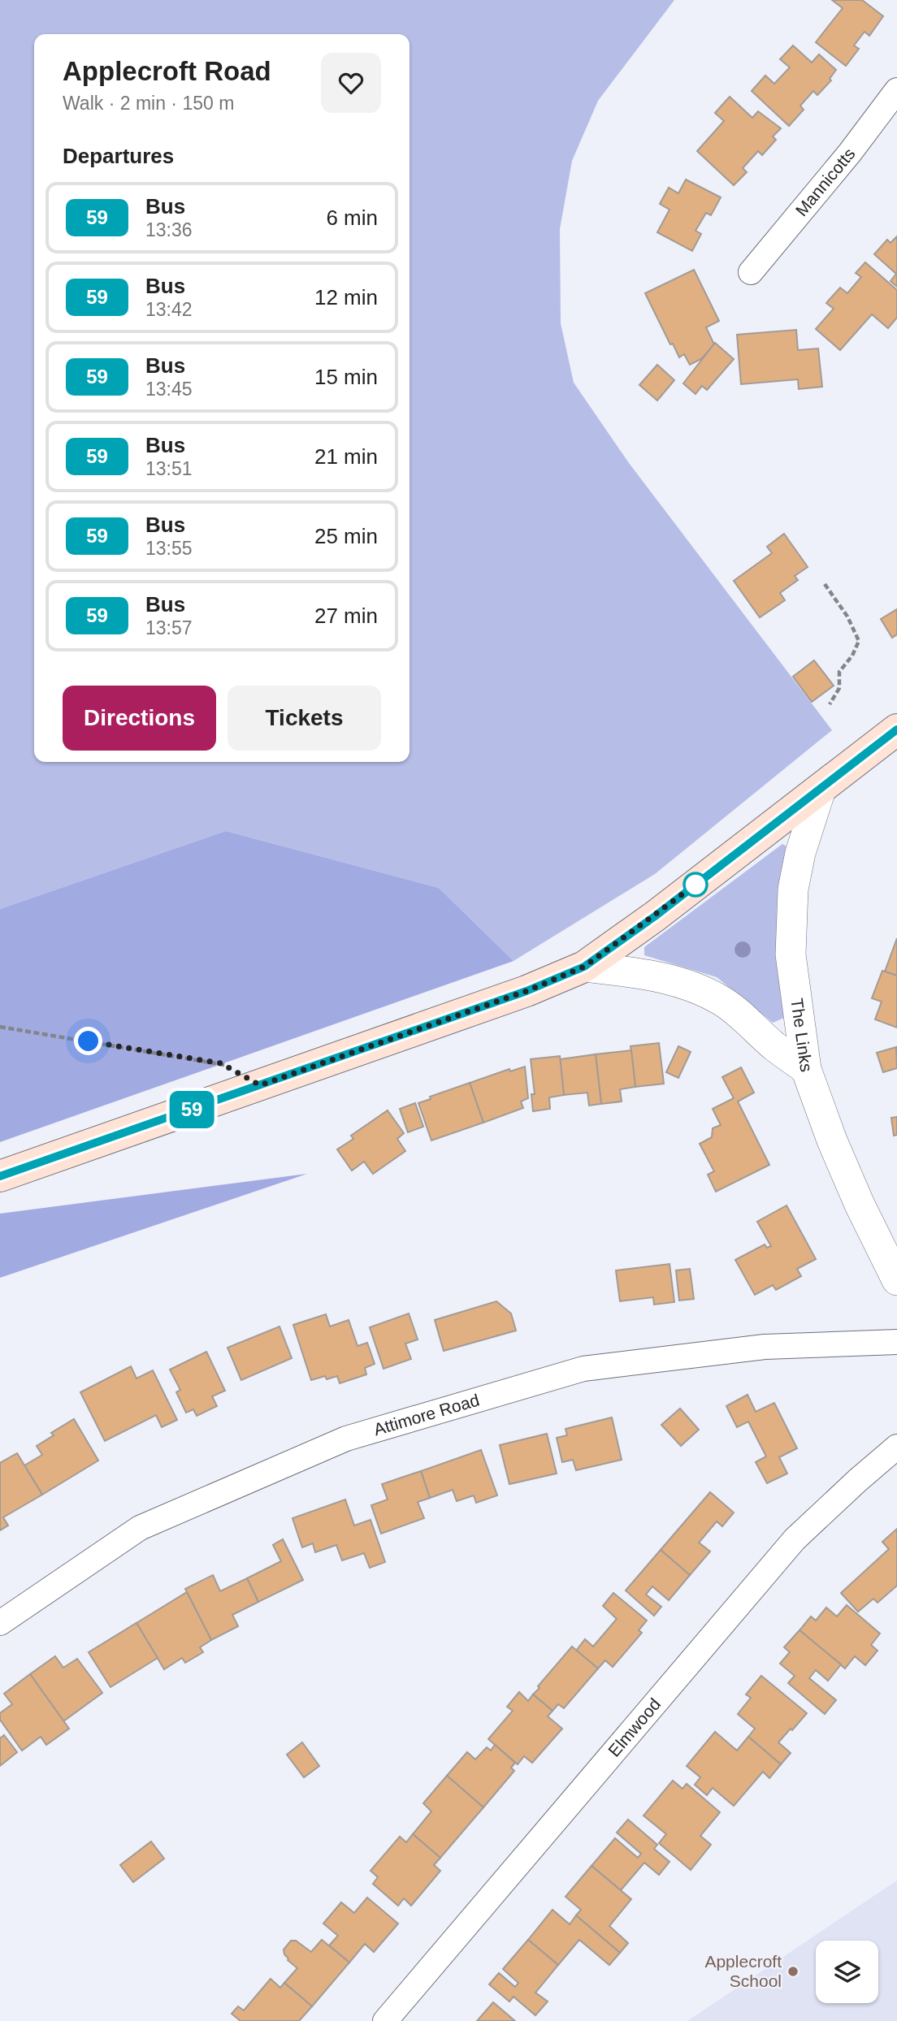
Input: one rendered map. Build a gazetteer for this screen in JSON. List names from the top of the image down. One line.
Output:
{"streets":{"street":["Mannicotts","The Links","Attimore Road","Elmwood"]},"places":["Applecroft School"],"lines":["bus line 59"],"page":{"on_map":"59","heading":[["Applecroft Road","Walk · 2 min · 150 m"],"Departures"],"list":[{"mark":"59","name":"Bus","note":"13:36","value":"6 min"},{"mark":"59","name":"Bus","note":"13:42","value":"12 min"},{"mark":"59","name":"Bus","note":"13:45","value":"15 min"},{"mark":"59","name":"Bus","note":"13:51","value":"21 min"},{"mark":"59","name":"Bus","note":"13:55","value":"25 min"},{"mark":"59","name":"Bus","note":"13:57","value":"27 min"}],"buttons":["Directions","Tickets"]}}
